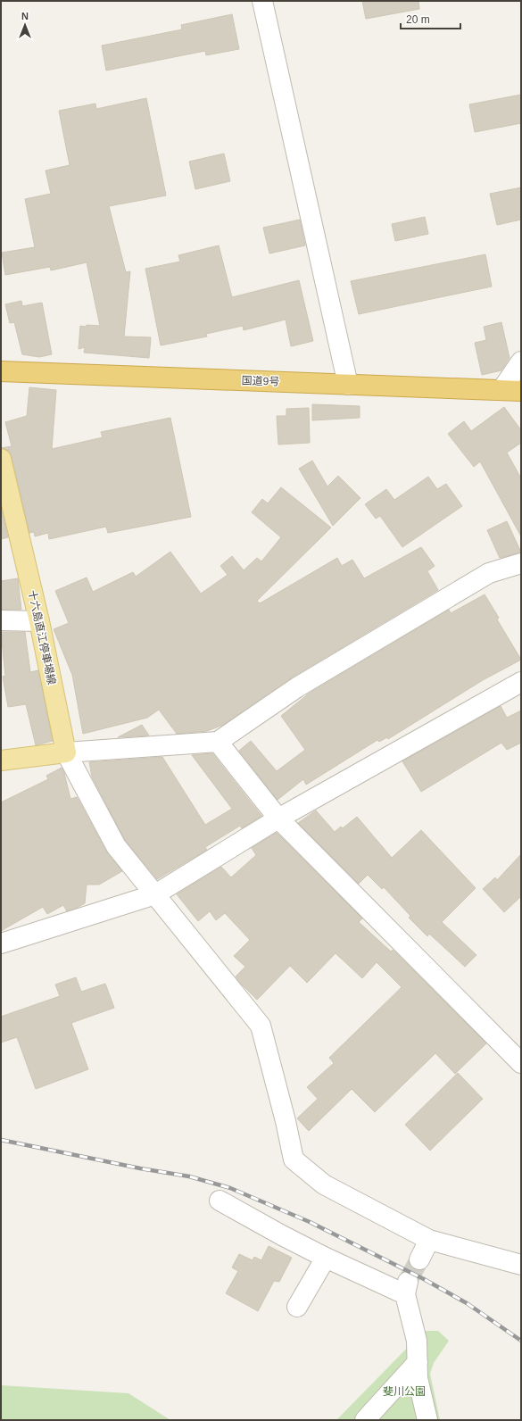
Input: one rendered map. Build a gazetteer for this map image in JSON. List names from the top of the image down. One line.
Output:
{"streets":{"highway":["国道9号"],"main road":["十六島直江停車場線"]},"parks":["斐川公園"],"scale_bar":"20 m","north":"top"}
